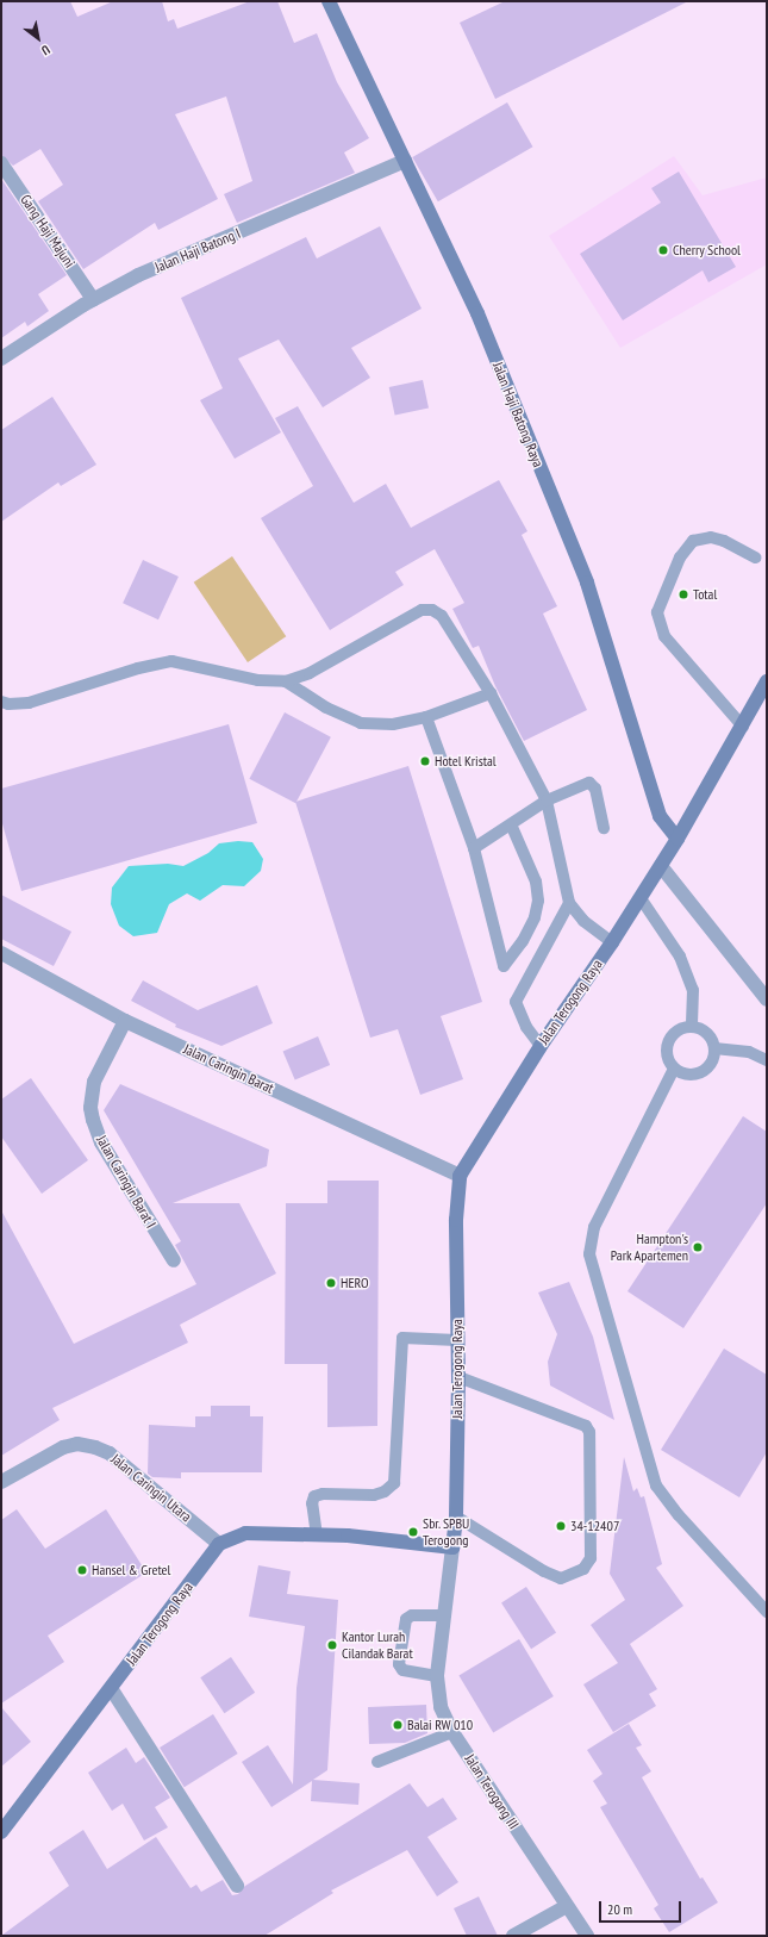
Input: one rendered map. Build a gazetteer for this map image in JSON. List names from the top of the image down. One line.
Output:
{"streets":{"street":["Gang Haji Majuni","Jalan Haji Batong I","Jalan Haji Batong Raya","Jalan Terogong Raya","Jalan Caringin Barat","Jalan Caringin Barat I","Jalan Caringin Utara","Jalan Terogong III"]},"crossings":[["Gang Haji Majuni","Jalan Haji Batong I"],["Jalan Haji Batong I","Jalan Haji Batong Raya"],["Jalan Haji Batong Raya","Jalan Terogong Raya"],["Jalan Terogong Raya","Jalan Caringin Barat"],["Jalan Terogong Raya","Jalan Caringin Utara"],["Jalan Terogong Raya","Jalan Terogong III"],["Jalan Caringin Barat","Jalan Caringin Barat I"]],"places":["Cherry School","Total","Hotel Kristal","Hampton's Park Apartemen","HERO","34-12407","Sbr. SPBU Terogong","Hansel & Gretel","Kantor Lurah Cilandak Barat","Balai RW 010"],"scale_bar":"20 m","north":"bottom right"}
